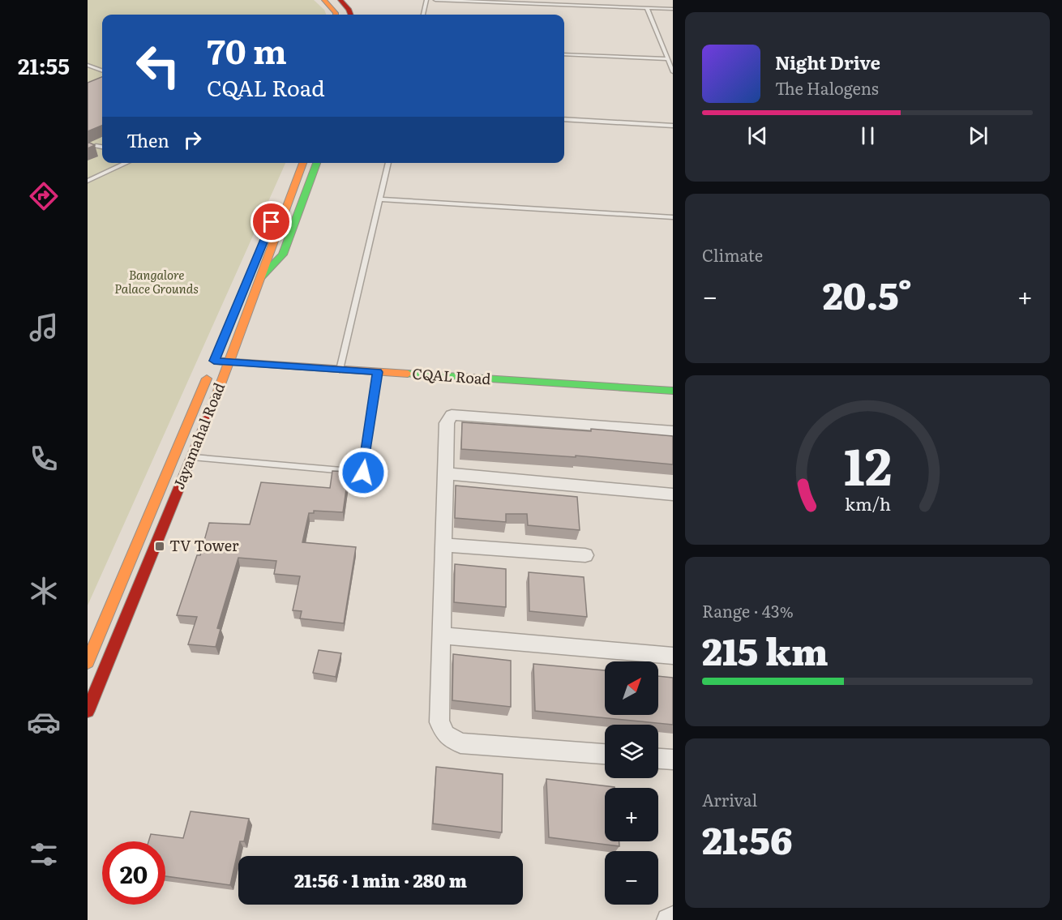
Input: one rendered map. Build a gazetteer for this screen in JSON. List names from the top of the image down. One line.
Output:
{"streets":{"main road":["CQAL Road","Jayamahal Road"]},"crossings":[["CQAL Road","Jayamahal Road"]],"parks":["Bangalore Palace Grounds"],"places":{"transit":["TV Tower"]},"north":"top right","page":{"tabs":"21:55","turn":["70 m","CQAL Road"],"song":["Night Drive","The Halogens"],"then":"Then","tile":["Climate",["Range · 43%","215 km"],["Arrival","21:56"]],"heat":["−","20.5°","+"],"map_buttons":["+","−"],"limit":"20","trip":"21:56 · 1 min · 280 m","gauge":["12","km/h"]}}
